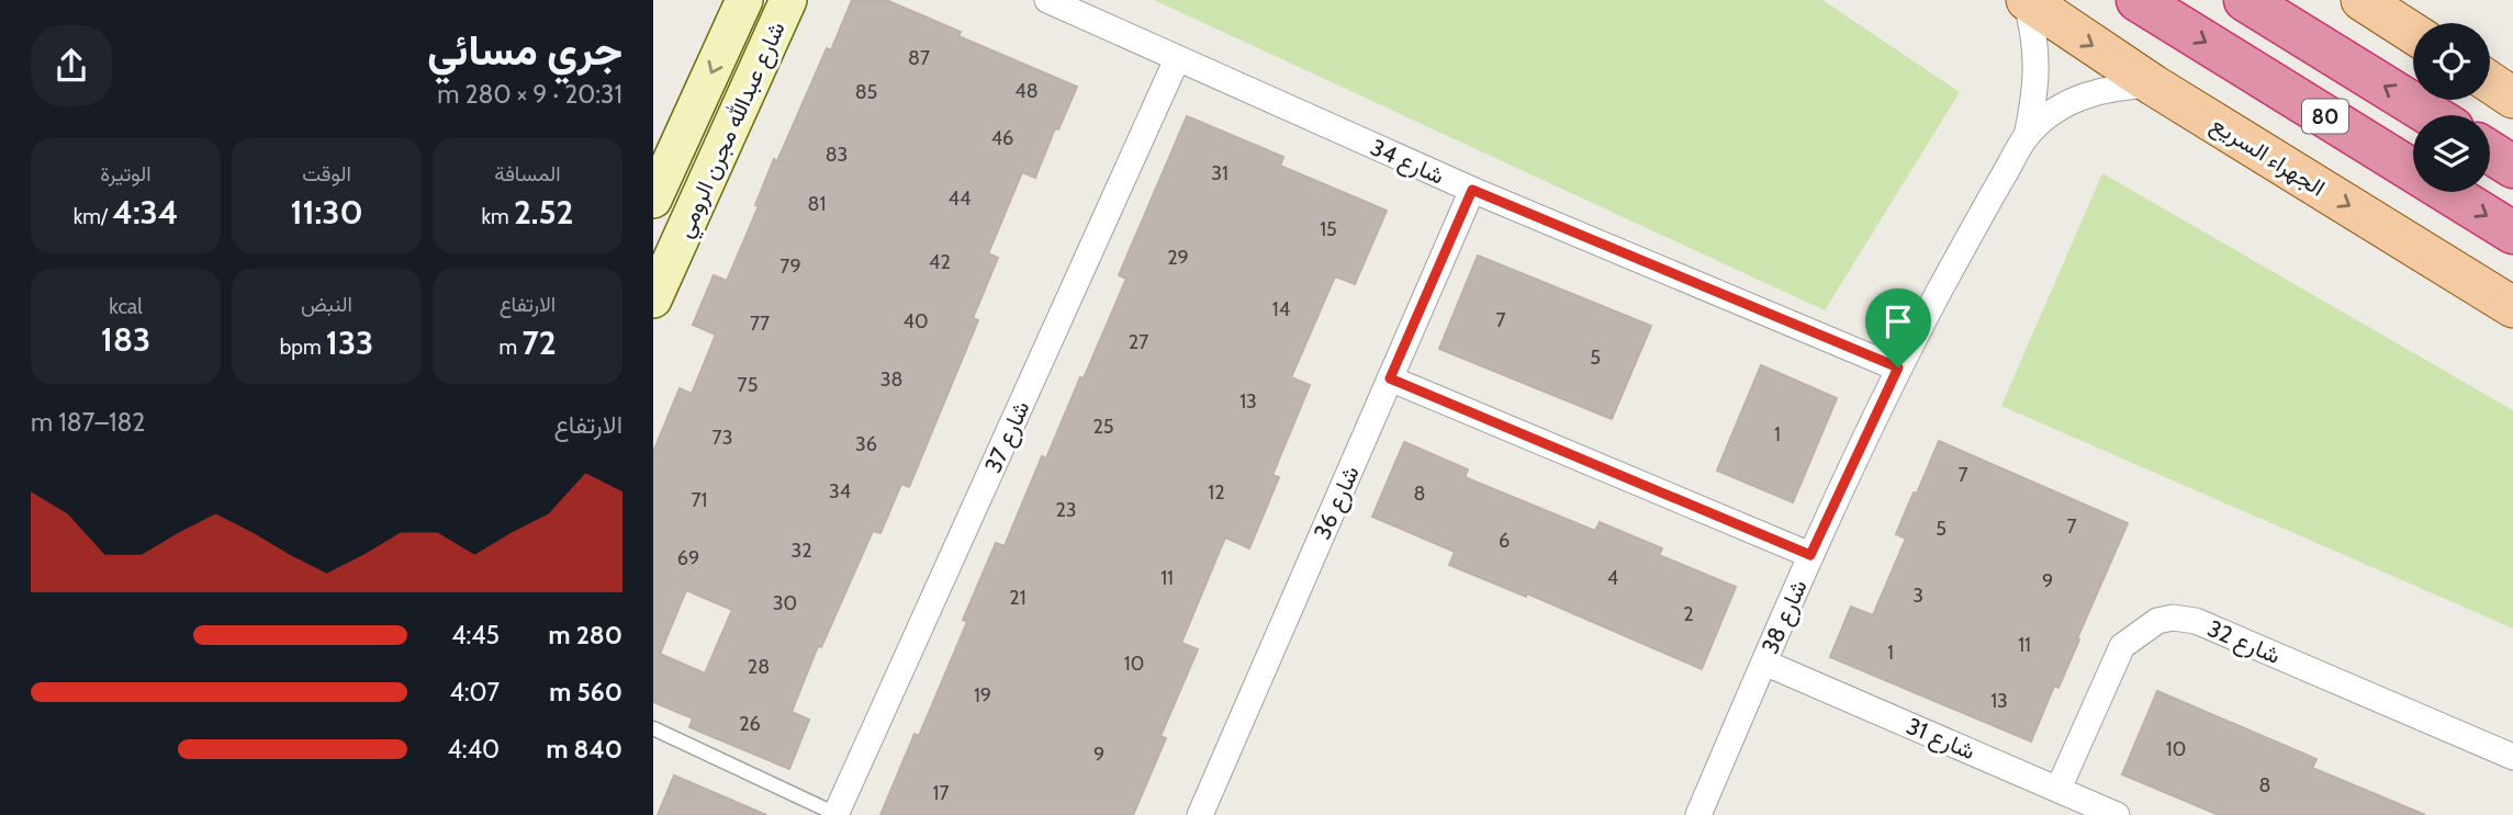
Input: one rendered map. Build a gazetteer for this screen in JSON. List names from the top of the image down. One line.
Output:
{"streets":{"highway":["80"],"main road":["شارع عبدالله مجرن الرومي","الجهراء السريع"],"street":["شارع 34","شارع 37","شارع 36","شارع 38","شارع 32","شارع 31"]},"crossings":[["الجهراء السريع","شارع 38"],["شارع 34","شارع 37"],["شارع 34","شارع 36"],["شارع 34","شارع 38"],["شارع 38","شارع 31"],["شارع 32","شارع 31"]],"one_way":["الجهراء السريع"],"house_numbers":["87","48","85","46","83","31","44","81","15","29","42","79","14","7","40","77","27","5","38","75","13","25","1","73","36","7","34","12","8","71","23","7","5","6","32","69","11","4","9","3","21","30","2","11","1","10","28","19","13","26","10","9","8","17"],"page":{"heading":["جري مسائي","20:31 · 9 × 280 m"],"stats":[["المسافة","2.52 km"],["الوقت","11:30"],["الوتيرة","4:34 /km"],["الارتفاع","72 m"],["النبض","133 bpm"],["kcal","183"]],"chart":["الارتفاع","182–187 m"],"list":[{"name":"280 m","note":"4:45"},{"name":"560 m","note":"4:07"},{"name":"840 m","note":"4:40"}]}}
